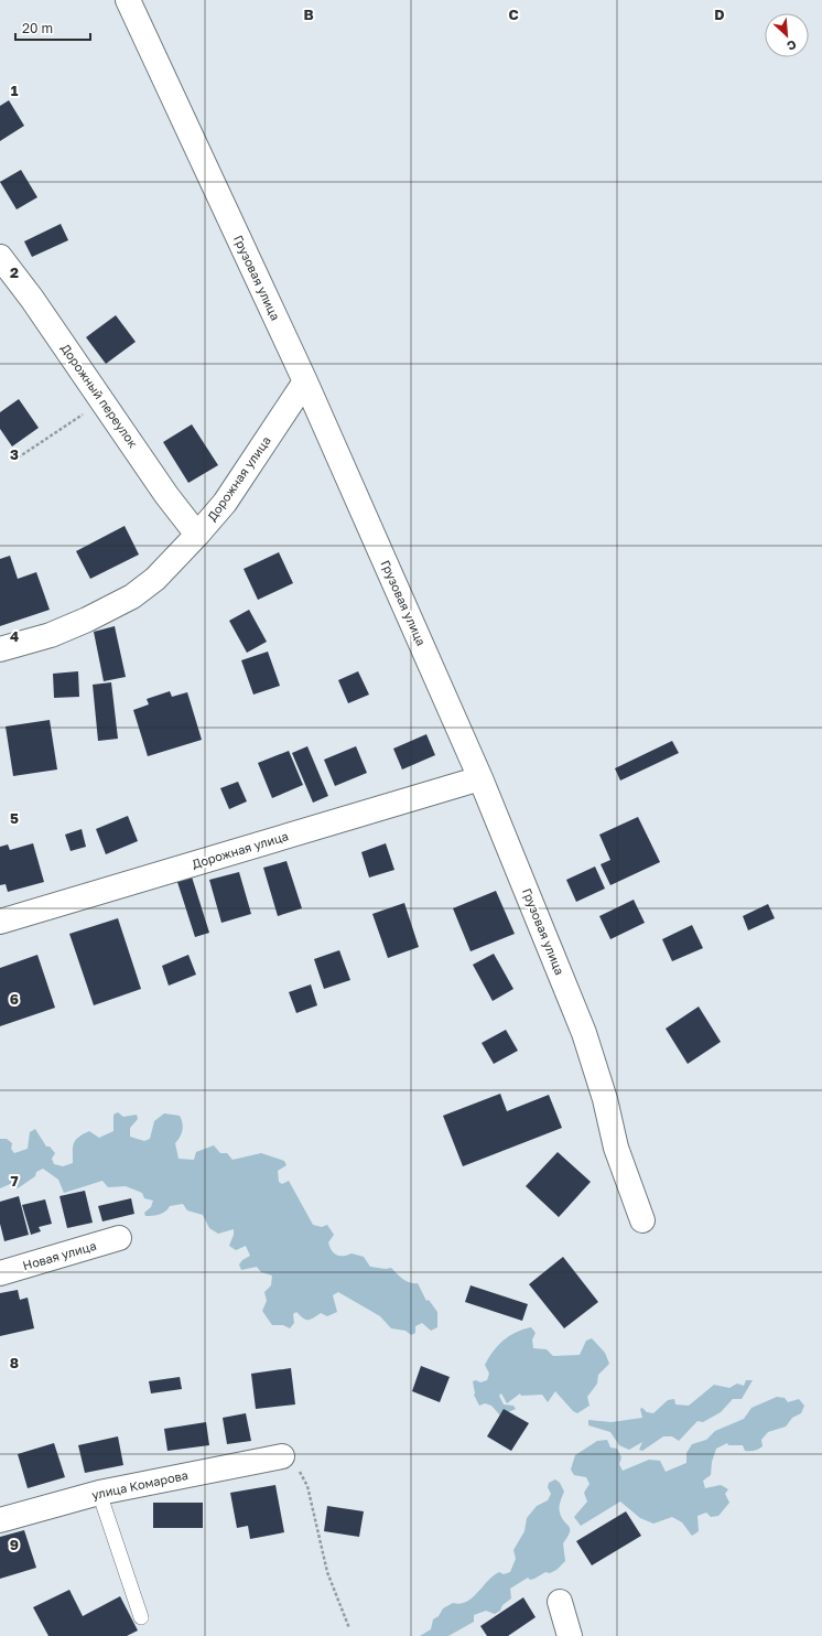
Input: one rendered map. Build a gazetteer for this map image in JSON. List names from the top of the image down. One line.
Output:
{"streets":{"street":["Грузовая улица","Дорожный переулок","Дорожная улица","Новая улица","улица Комарова"]},"crossings":[["Грузовая улица","Дорожная улица"],["Дорожный переулок","Дорожная улица"]],"scale_bar":"20 m","north":"bottom right","grid":{"columns":["B","C","D"],"rows":["1","2","3","4","5","6","7","8","9"]}}
